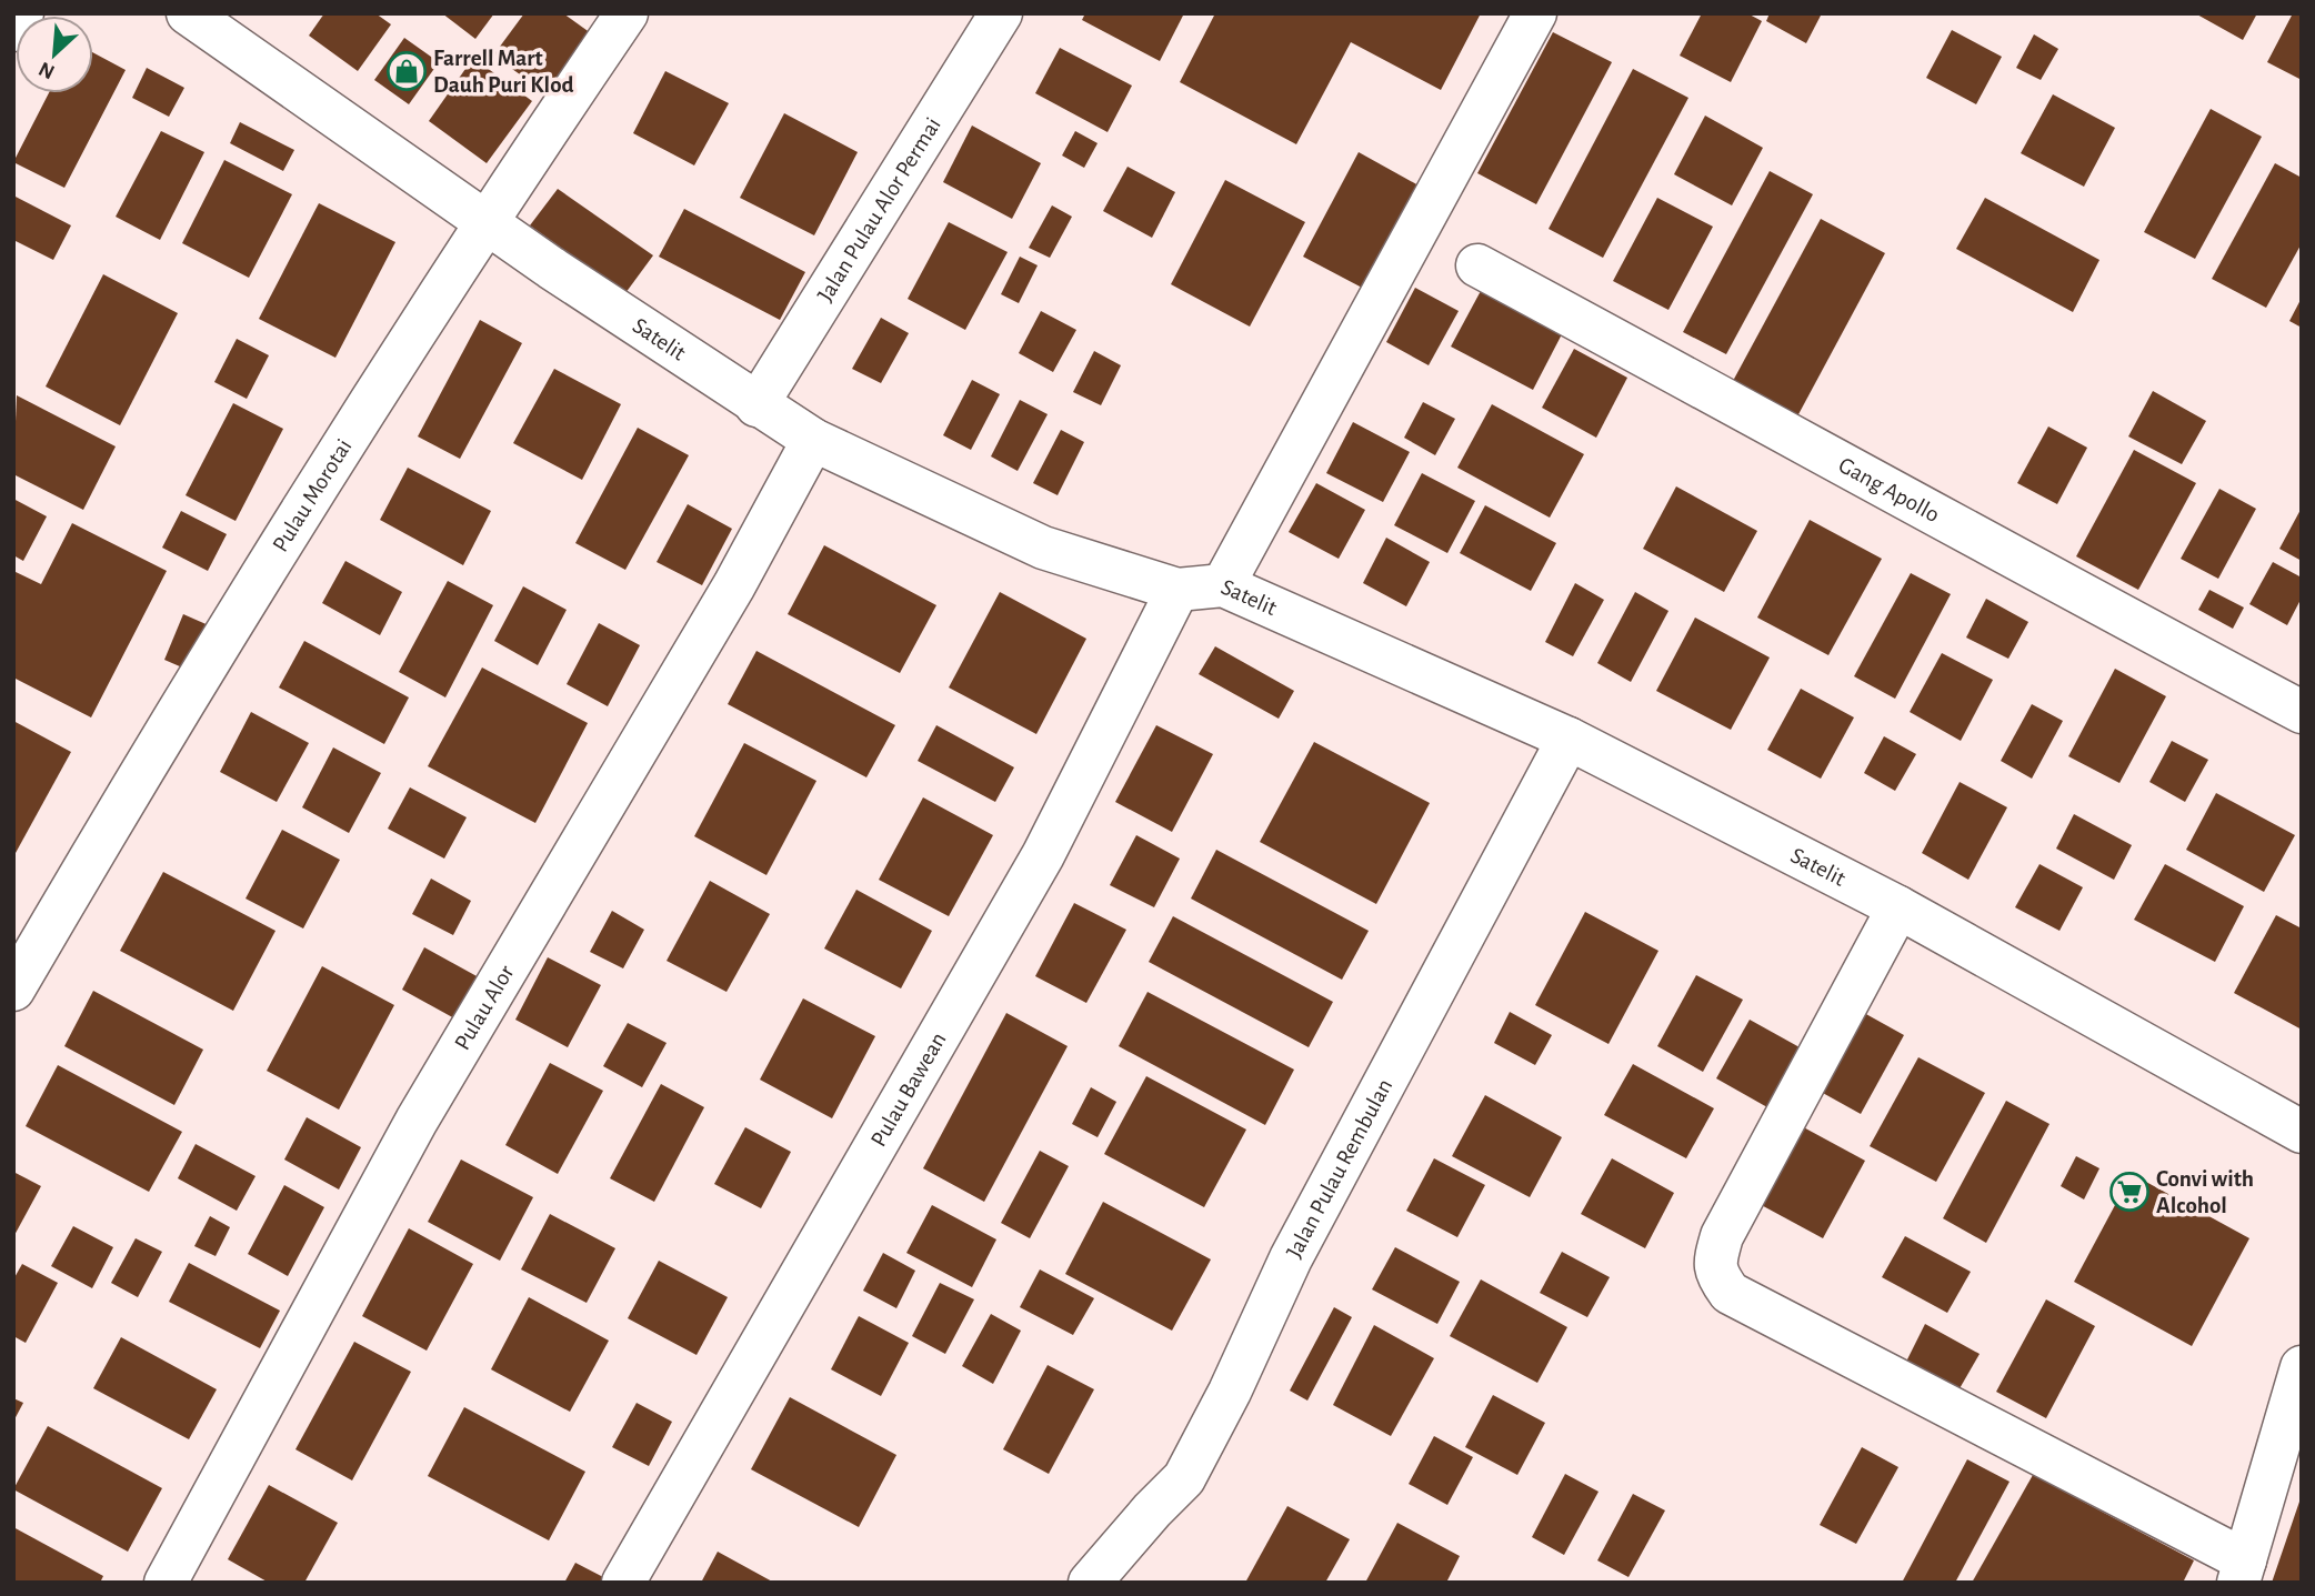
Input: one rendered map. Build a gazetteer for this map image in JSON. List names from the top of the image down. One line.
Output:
{"streets":{"street":["Jalan Pulau Alor Permai","Satelit","Gang Apollo","Pulau Morotai","Pulau Alor","Pulau Bawean","Jalan Pulau Rembulan"]},"crossings":[["Jalan Pulau Alor Permai","Satelit"],["Satelit","Pulau Morotai"],["Satelit","Pulau Alor"],["Satelit","Pulau Bawean"],["Satelit","Jalan Pulau Rembulan"]],"places":{"shop":["Farrell Mart Dauh Puri Klod"],"supermarket":["Convi with Alcohol"]},"north":"bottom left"}
